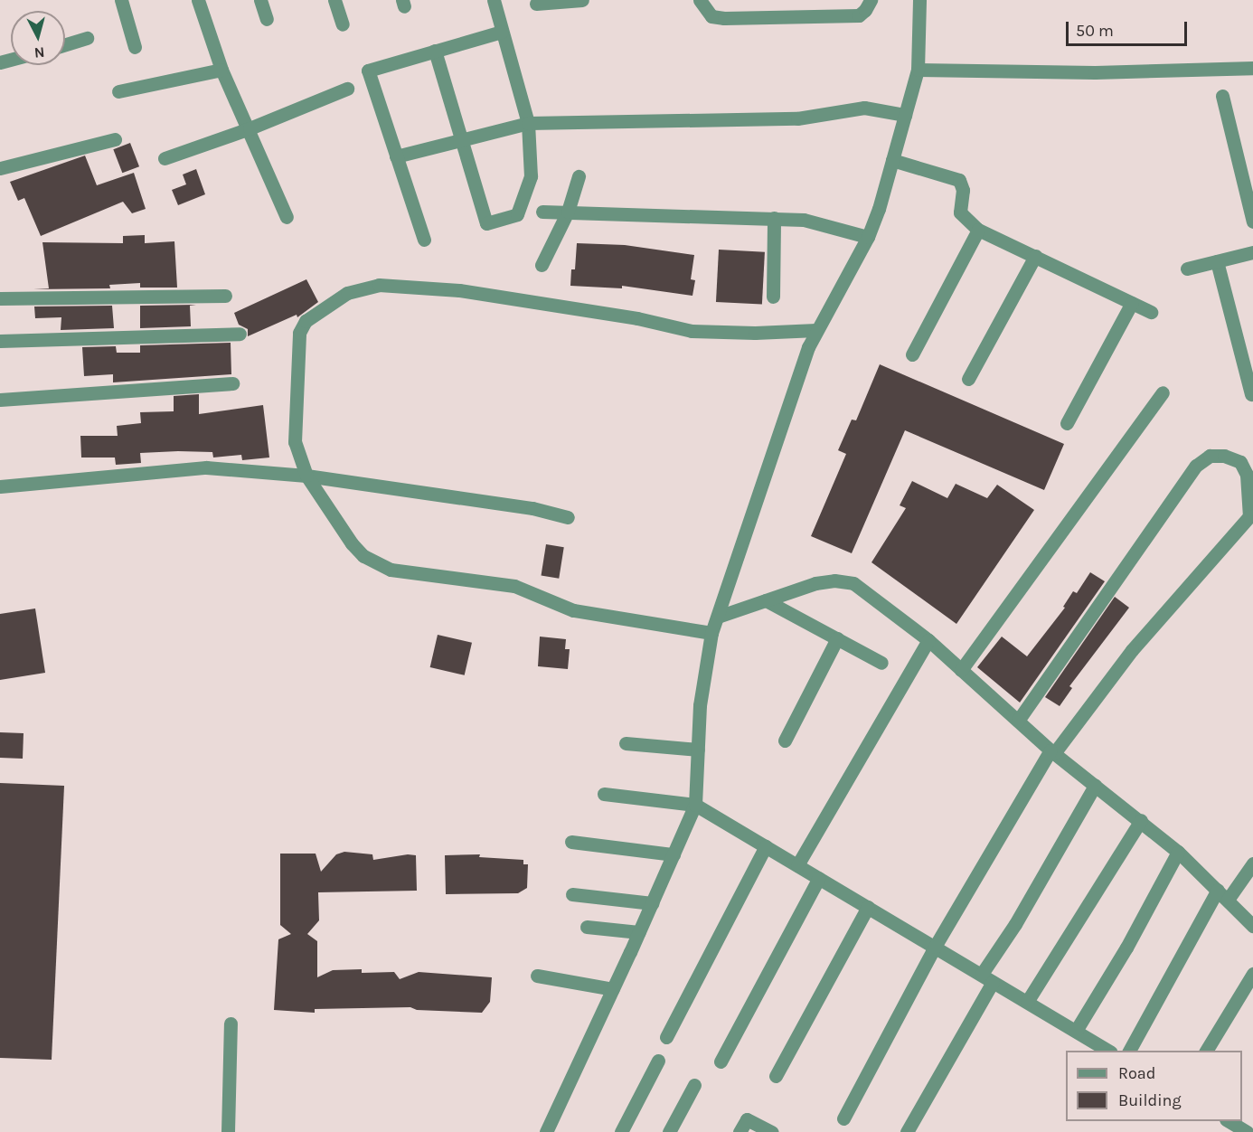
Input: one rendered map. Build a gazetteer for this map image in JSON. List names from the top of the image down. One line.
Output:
{"legend":["Road","Building"],"scale_bar":"50 m","north":"bottom"}
